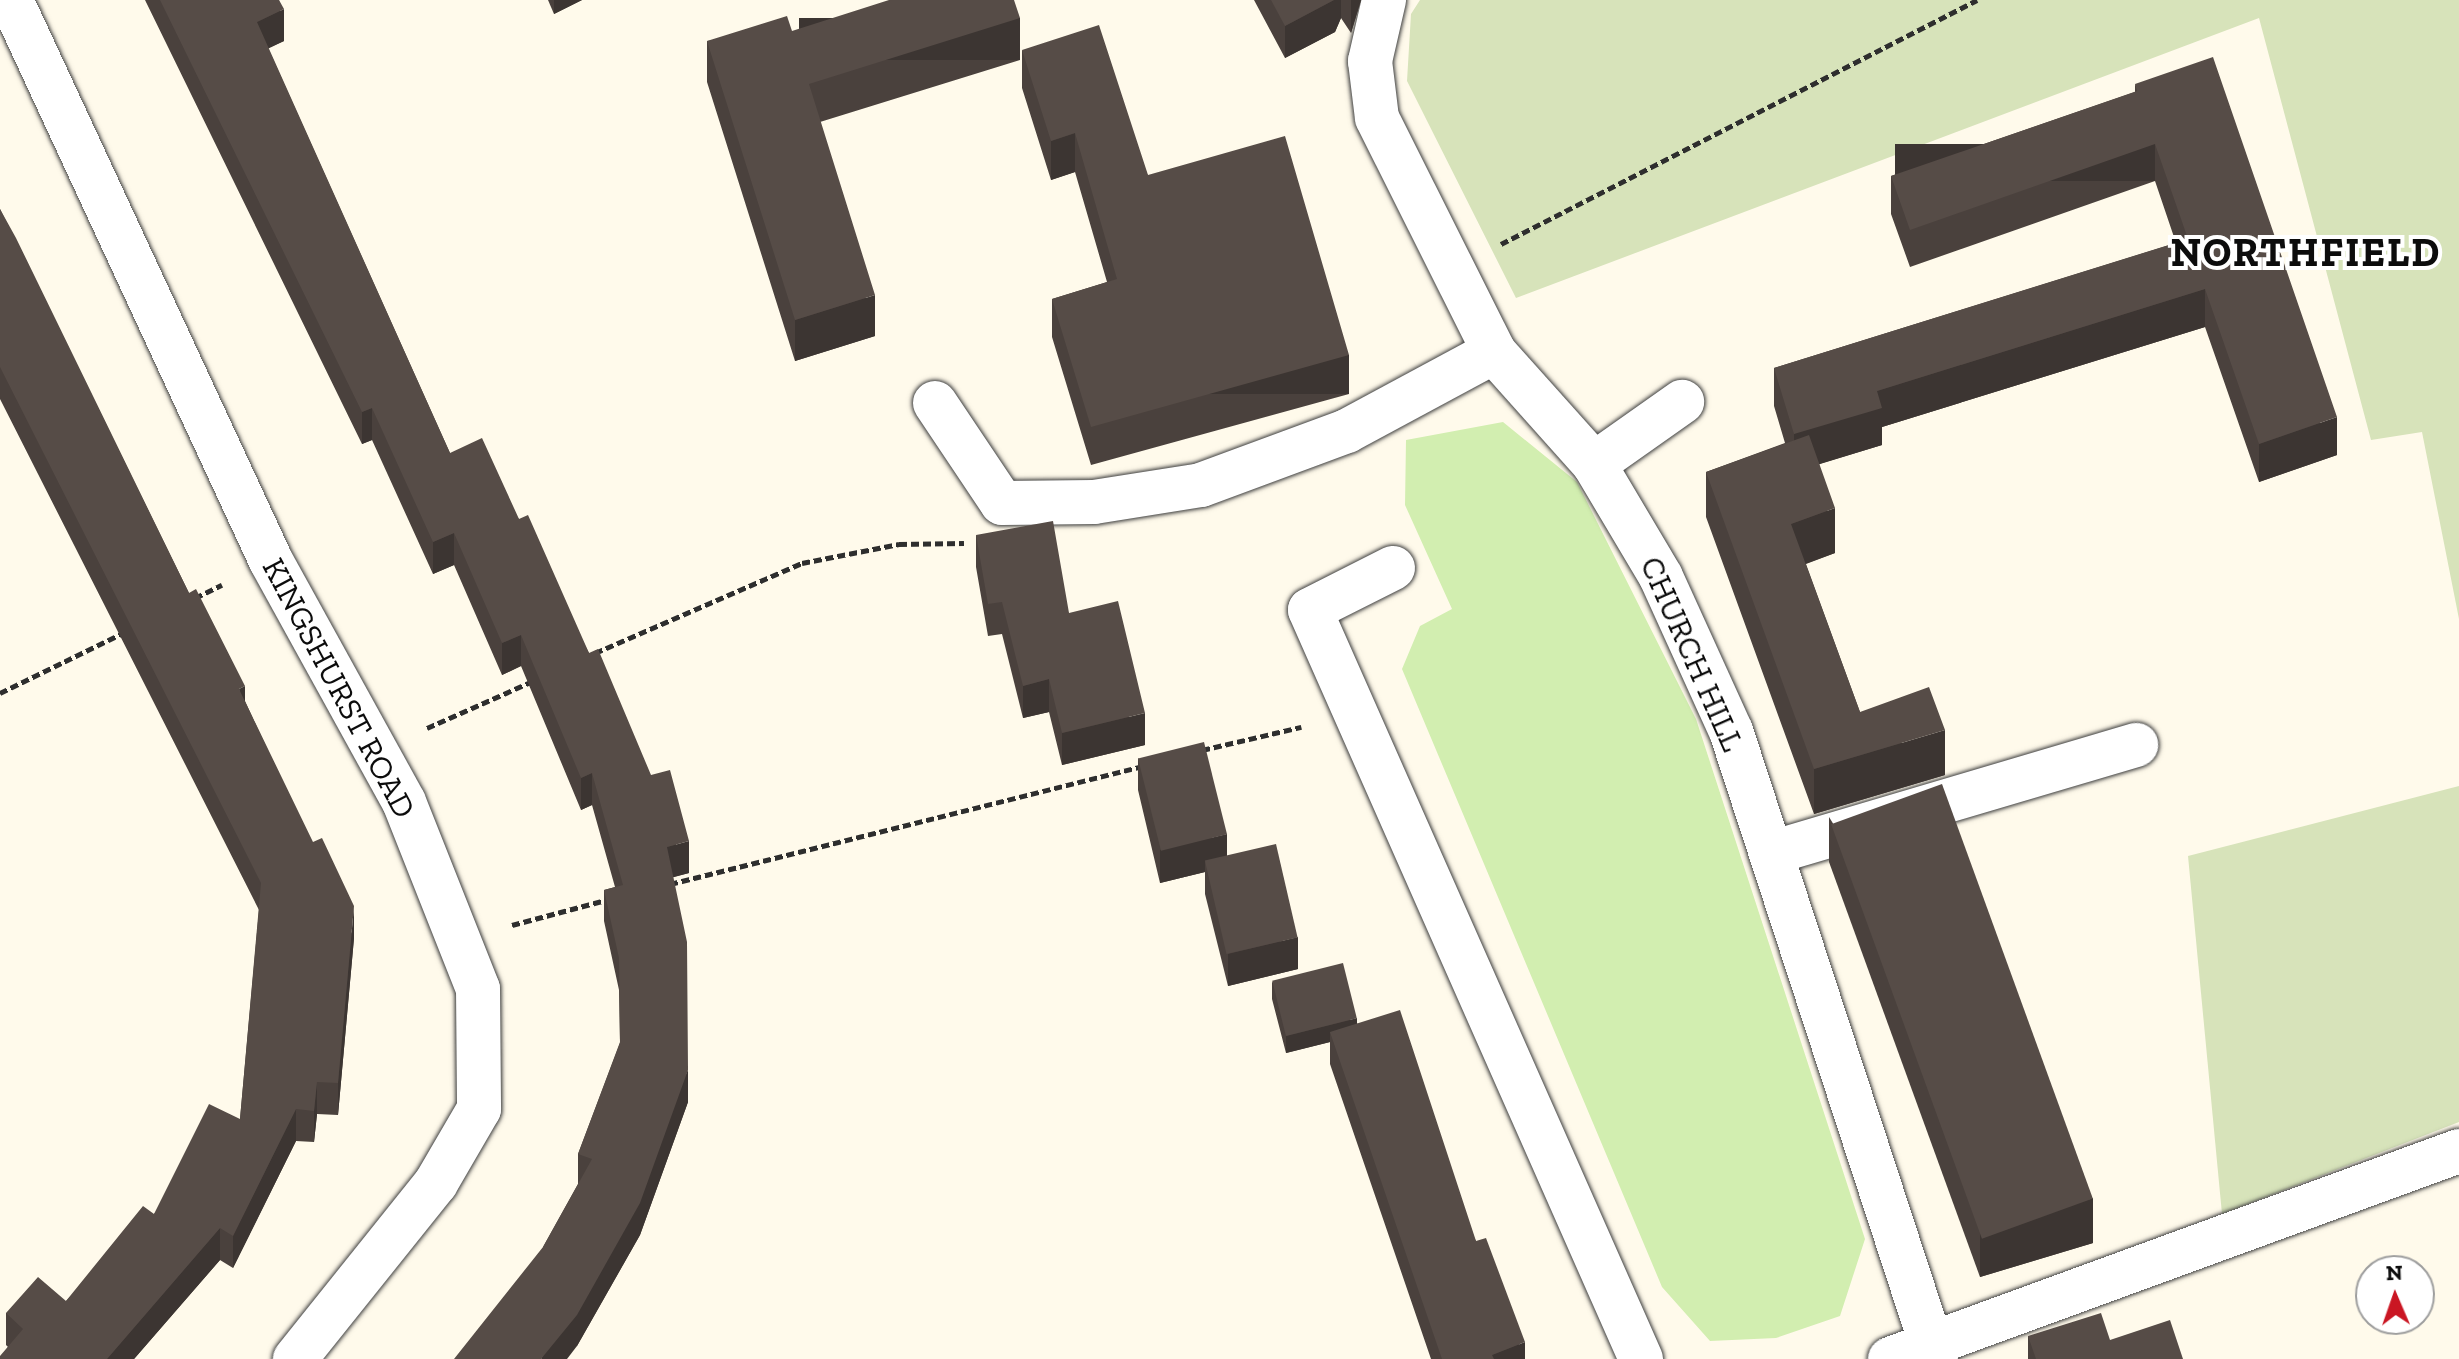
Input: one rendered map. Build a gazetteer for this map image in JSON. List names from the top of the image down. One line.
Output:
{"streets":{"street":["CHURCH HILL","KINGSHURST ROAD"]},"districts":["NORTHFIELD"],"north":"top"}
